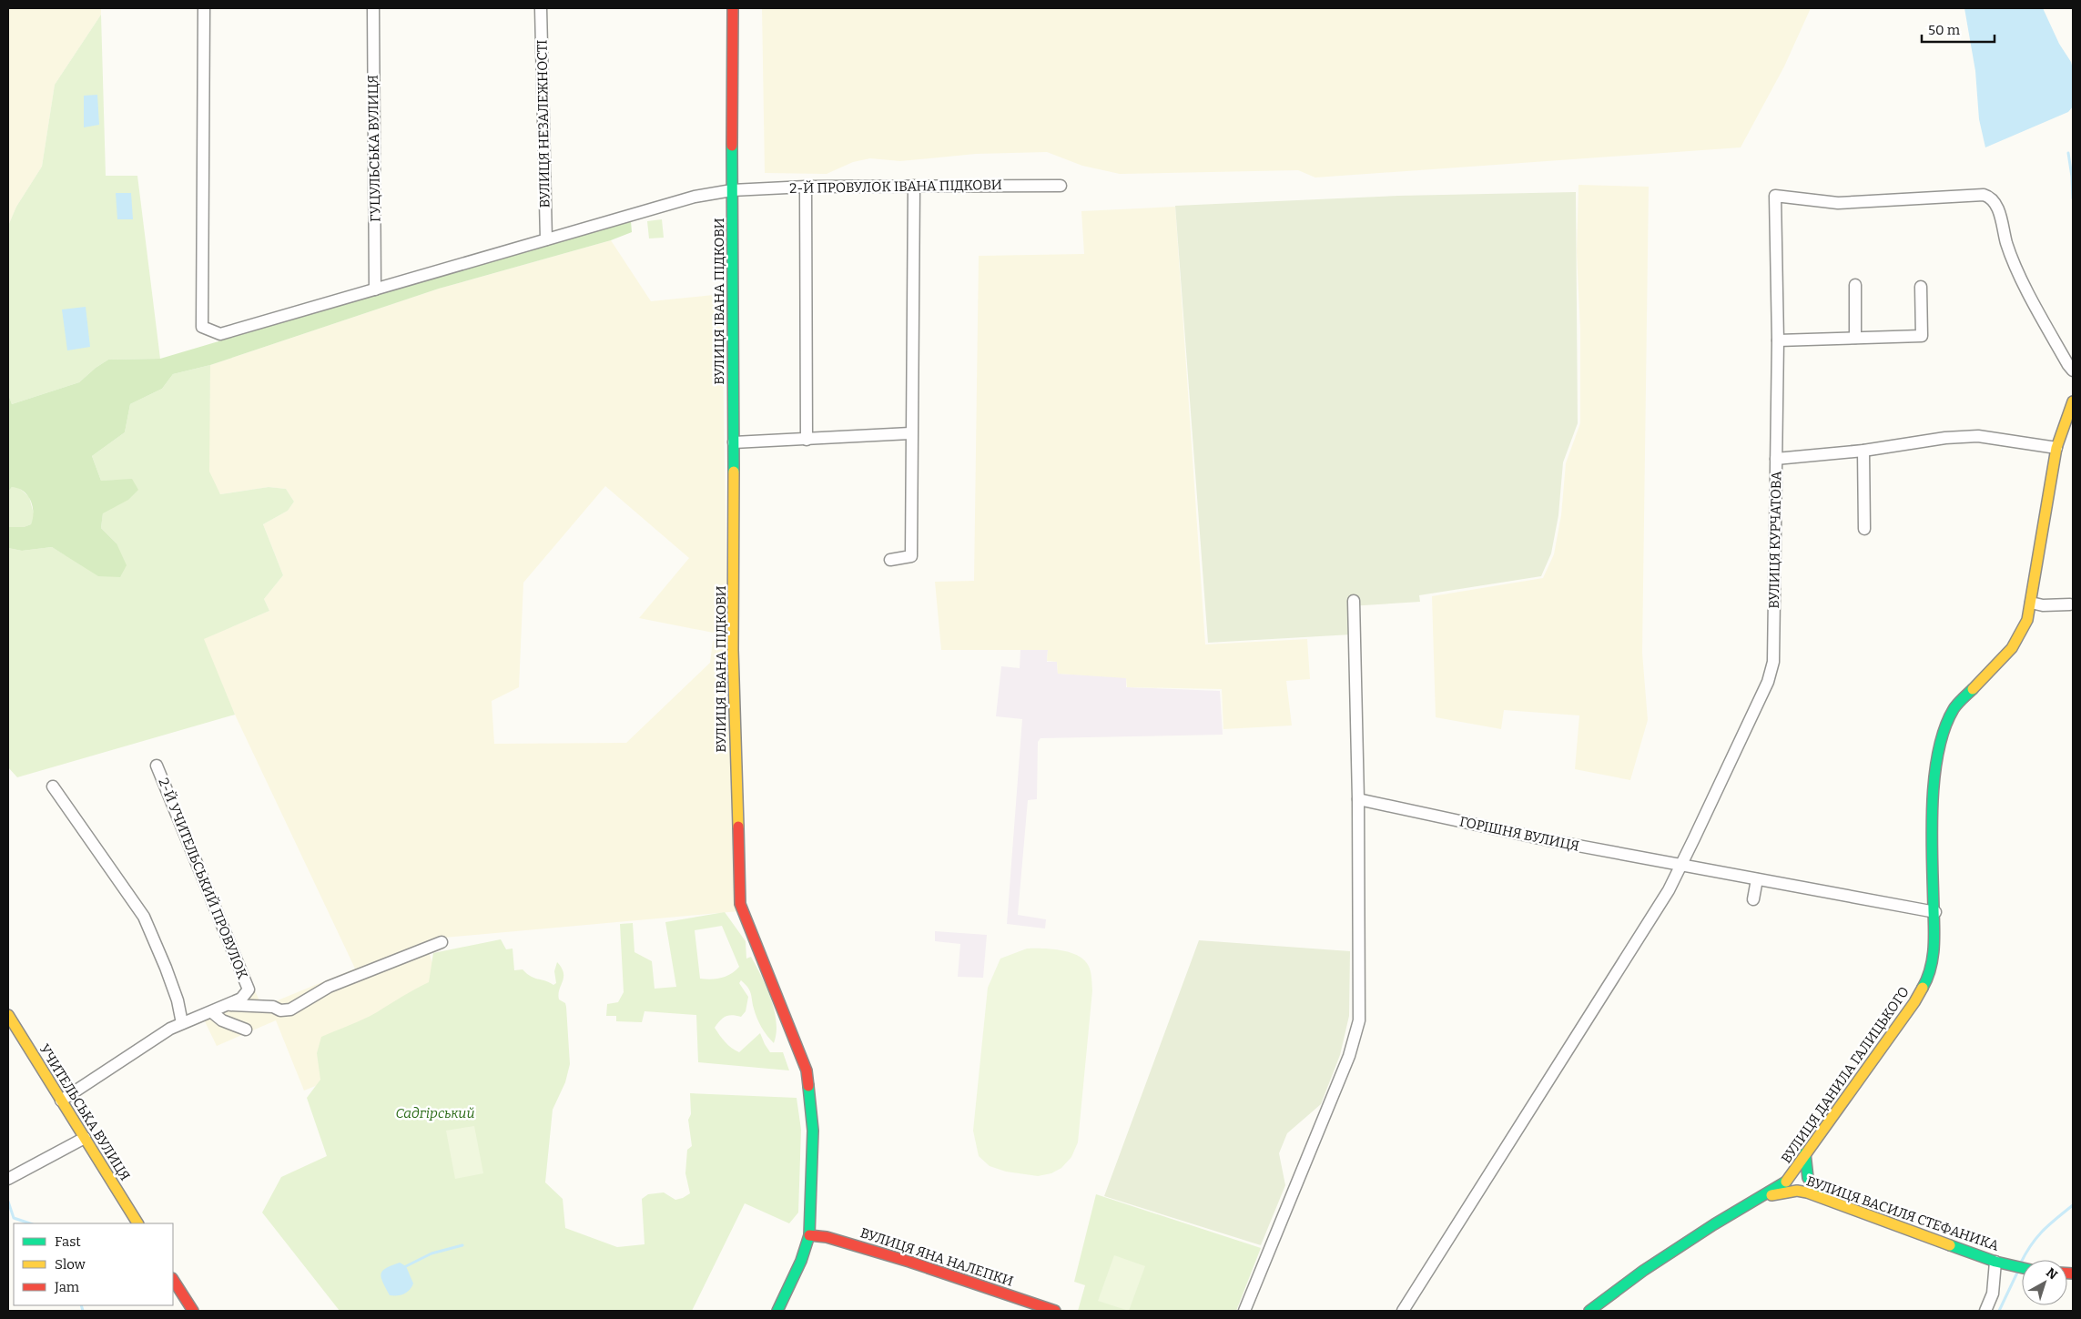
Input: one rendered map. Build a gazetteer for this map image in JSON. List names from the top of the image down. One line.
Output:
{"streets":{"street":["ВУЛИЦЯ НЕЗАЛЕЖНОСТІ","ГУЦУЛЬСЬКА ВУЛИЦЯ","2-Й ПРОВУЛОК ІВАНА ПІДКОВИ","ВУЛИЦЯ ІВАНА ПІДКОВИ","ВУЛИЦЯ КУРЧАТОВА","ГОРІШНЯ ВУЛИЦЯ","2-Й УЧИТЕЛЬСЬКИЙ ПРОВУЛОК","ВУЛИЦЯ ДАНИЛА ГАЛИЦЬКОГО","УЧИТЕЛЬСЬКА ВУЛИЦЯ","ВУЛИЦЯ ВАСИЛЯ СТЕФАНИКА","ВУЛИЦЯ ЯНА НАЛЕПКИ"]},"crossings":[["ВУЛИЦЯ НЕЗАЛЕЖНОСТІ","2-Й ПРОВУЛОК ІВАНА ПІДКОВИ"],["ГУЦУЛЬСЬКА ВУЛИЦЯ","2-Й ПРОВУЛОК ІВАНА ПІДКОВИ"],["2-Й ПРОВУЛОК ІВАНА ПІДКОВИ","ВУЛИЦЯ ІВАНА ПІДКОВИ"],["ВУЛИЦЯ ІВАНА ПІДКОВИ","ВУЛИЦЯ ЯНА НАЛЕПКИ"],["ВУЛИЦЯ КУРЧАТОВА","ГОРІШНЯ ВУЛИЦЯ"],["ГОРІШНЯ ВУЛИЦЯ","ВУЛИЦЯ ДАНИЛА ГАЛИЦЬКОГО"],["2-Й УЧИТЕЛЬСЬКИЙ ПРОВУЛОК","УЧИТЕЛЬСЬКА ВУЛИЦЯ"],["ВУЛИЦЯ ДАНИЛА ГАЛИЦЬКОГО","ВУЛИЦЯ ВАСИЛЯ СТЕФАНИКА"]],"parks":["Садгірський"],"legend":["Fast","Slow","Jam"],"scale_bar":"50 m","north":"top right"}
